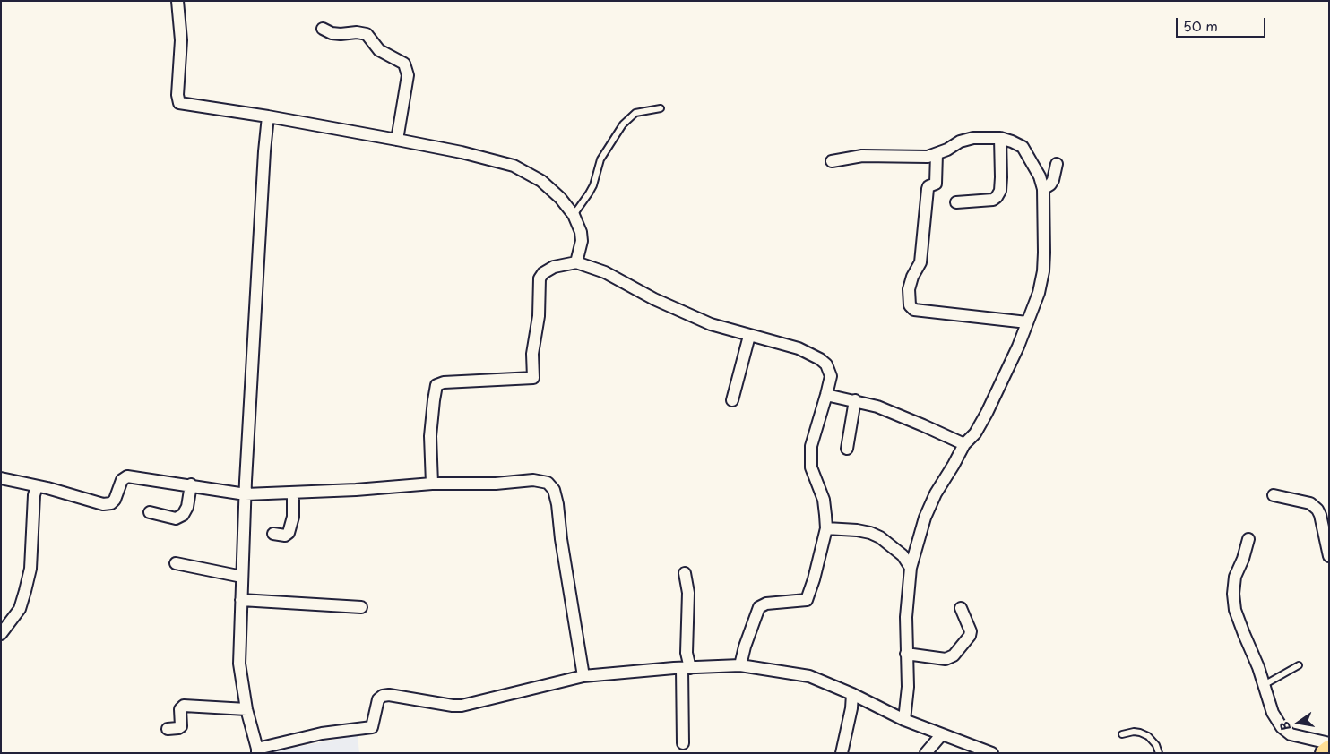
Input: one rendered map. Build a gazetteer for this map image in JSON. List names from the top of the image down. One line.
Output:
{"scale_bar":"50 m","north":"left"}
